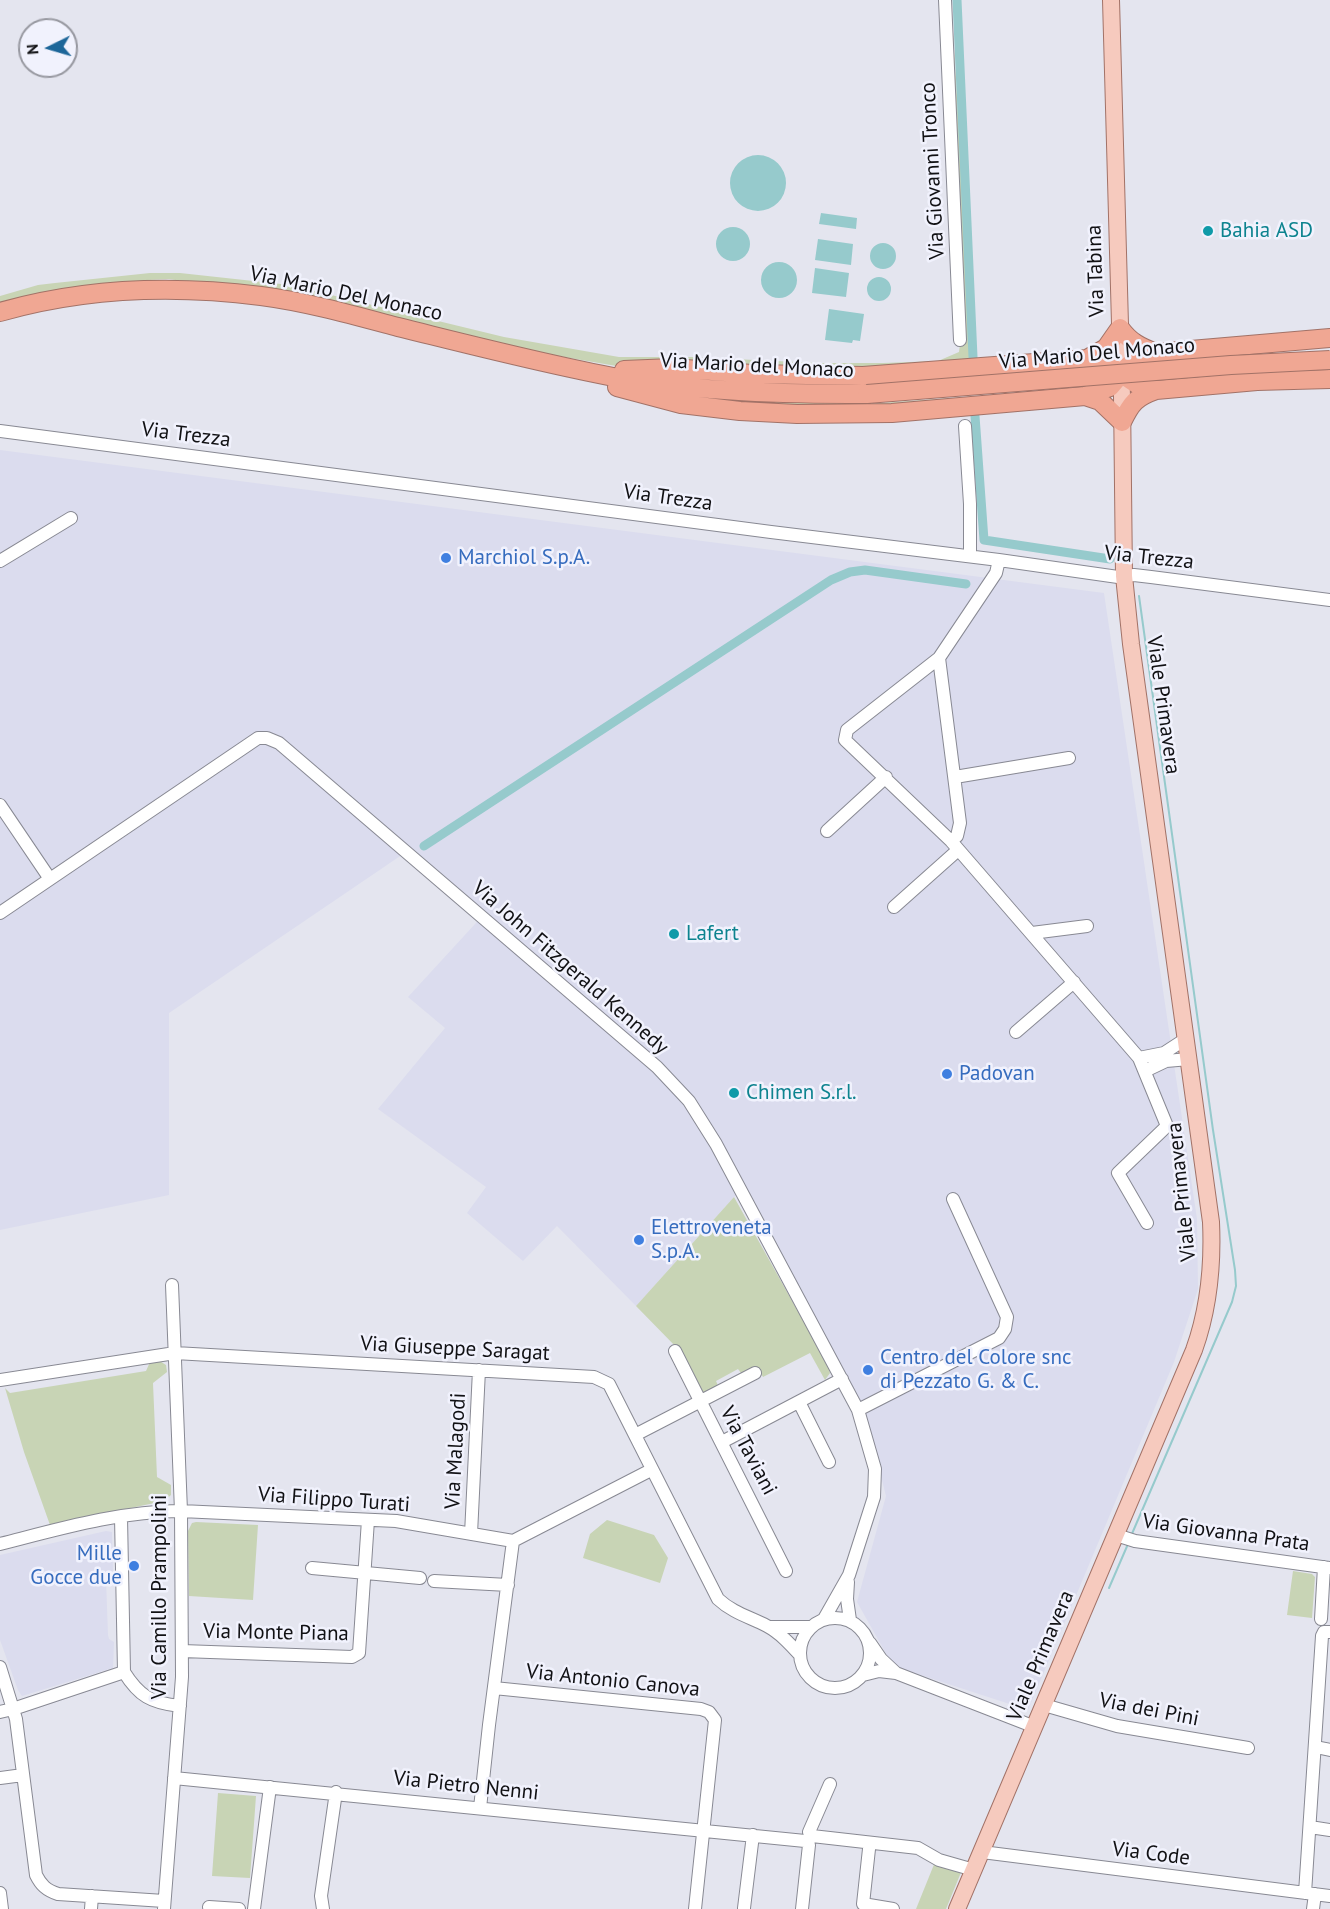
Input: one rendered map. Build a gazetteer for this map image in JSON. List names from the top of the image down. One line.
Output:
{"streets":{"highway":["Via Mario Del Monaco","Via Mario del Monaco"],"main road":["Via Tabina","Viale Primavera"],"street":["Via Giovanni Tronco","Via Trezza","Via John Fitzgerald Kennedy","Via Giuseppe Saragat","Via Malagodi","Via Taviani","Via Filippo Turati","Via Giovanna Prata","Via Camillo Prampolini","Via Monte Piana","Via Antonio Canova","Via dei Pini","Via Pietro Nenni","Via Code"]},"crossings":[["Via Tabina","Via Trezza"],["Via Tabina","Viale Primavera"],["Via Mario Del Monaco","Via Mario del Monaco"],["Via Trezza","Viale Primavera"],["Viale Primavera","Via Giovanna Prata"],["Viale Primavera","Via dei Pini"],["Viale Primavera","Via Code"],["Via John Fitzgerald Kennedy","Via Giuseppe Saragat"],["Via Giuseppe Saragat","Via Malagodi"],["Via Giuseppe Saragat","Via Camillo Prampolini"],["Via Malagodi","Via Filippo Turati"],["Via Filippo Turati","Via Camillo Prampolini"],["Via Filippo Turati","Via Monte Piana"],["Via Camillo Prampolini","Via Monte Piana"],["Via Camillo Prampolini","Via Pietro Nenni"],["Via Antonio Canova","Via Pietro Nenni"]],"places":["Bahia ASD","Marchiol S.p.A.","Lafert","Padovan","Chimen S.r.l.","Elettroveneta S.p.A.","Centro del Colore snc di Pezzato G. & C.","Mille Gocce due"],"north":"left"}
